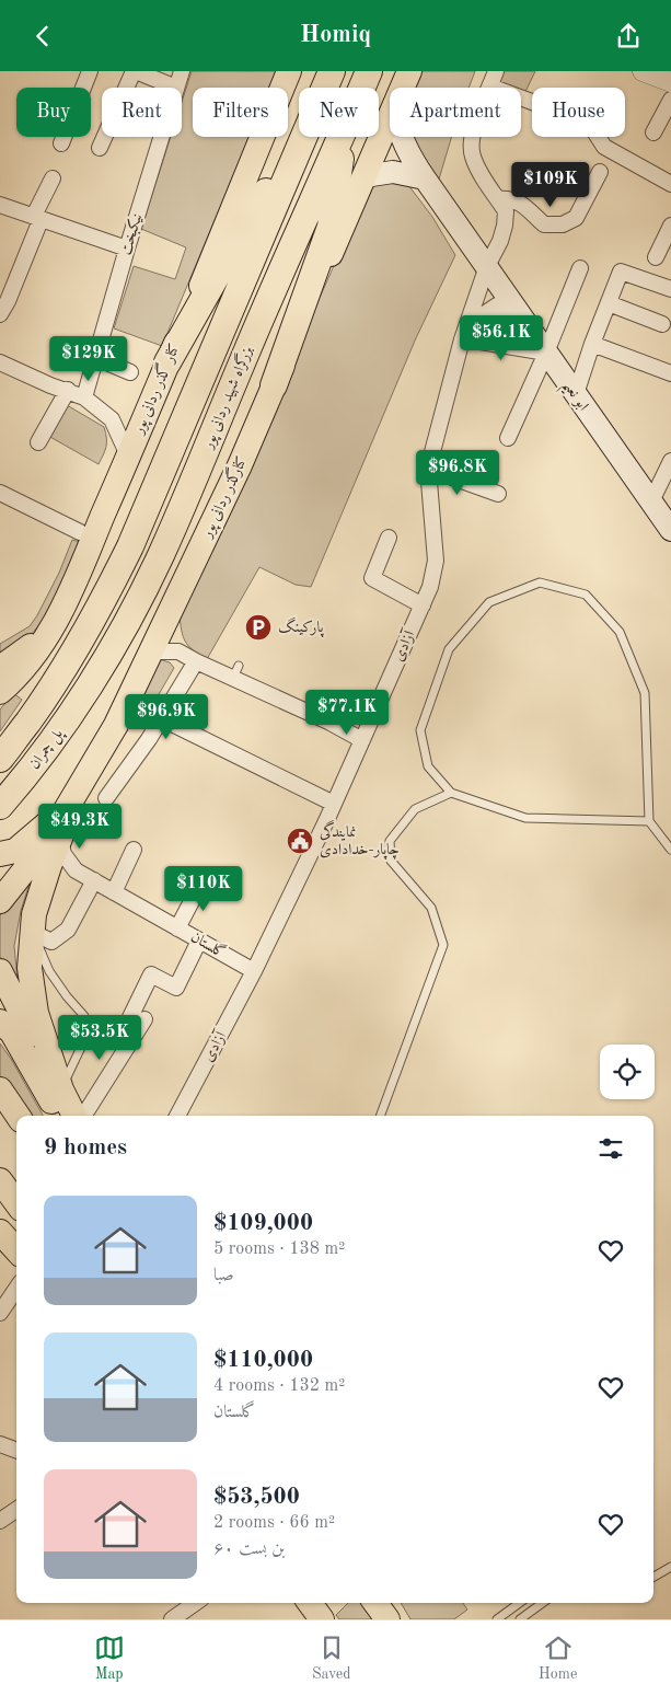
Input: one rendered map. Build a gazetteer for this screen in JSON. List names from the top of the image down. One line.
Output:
{"streets":{"highway":["بزرگراه شهید ردانی پور","پل چمران"],"main road":["کنار گذر ردانی پور","ابو نعیم","کنارگذر ردانی پور"],"street":["نیکبخت","آزادی","گلستان"]},"crossings":[["ابو نعیم","آزادی"],["بزرگراه شهید ردانی پور","پل چمران"],["آزادی","گلستان"]],"places":{"parking":["پارکینگ"],"public building":["نمایندگی چاپار-خدادادی"]},"page":{"header":"Homiq","chip":["Buy","Rent","Filters","New","Apartment","House"],"price":["$109K","$56.1K","$129K","$96.8K","$77.1K","$96.9K","$49.3K","$110K","$53.5K"],"heading":"9 homes","list":[{"name":"$109,000","note":"5 rooms · 138 m² · صبا"},{"name":"$110,000","note":"4 rooms · 132 m² · گلستان"},{"name":"$53,500","note":"2 rooms · 66 m² · بن بست ۶۰"}],"tabs":["Map","Saved","Home"]}}
